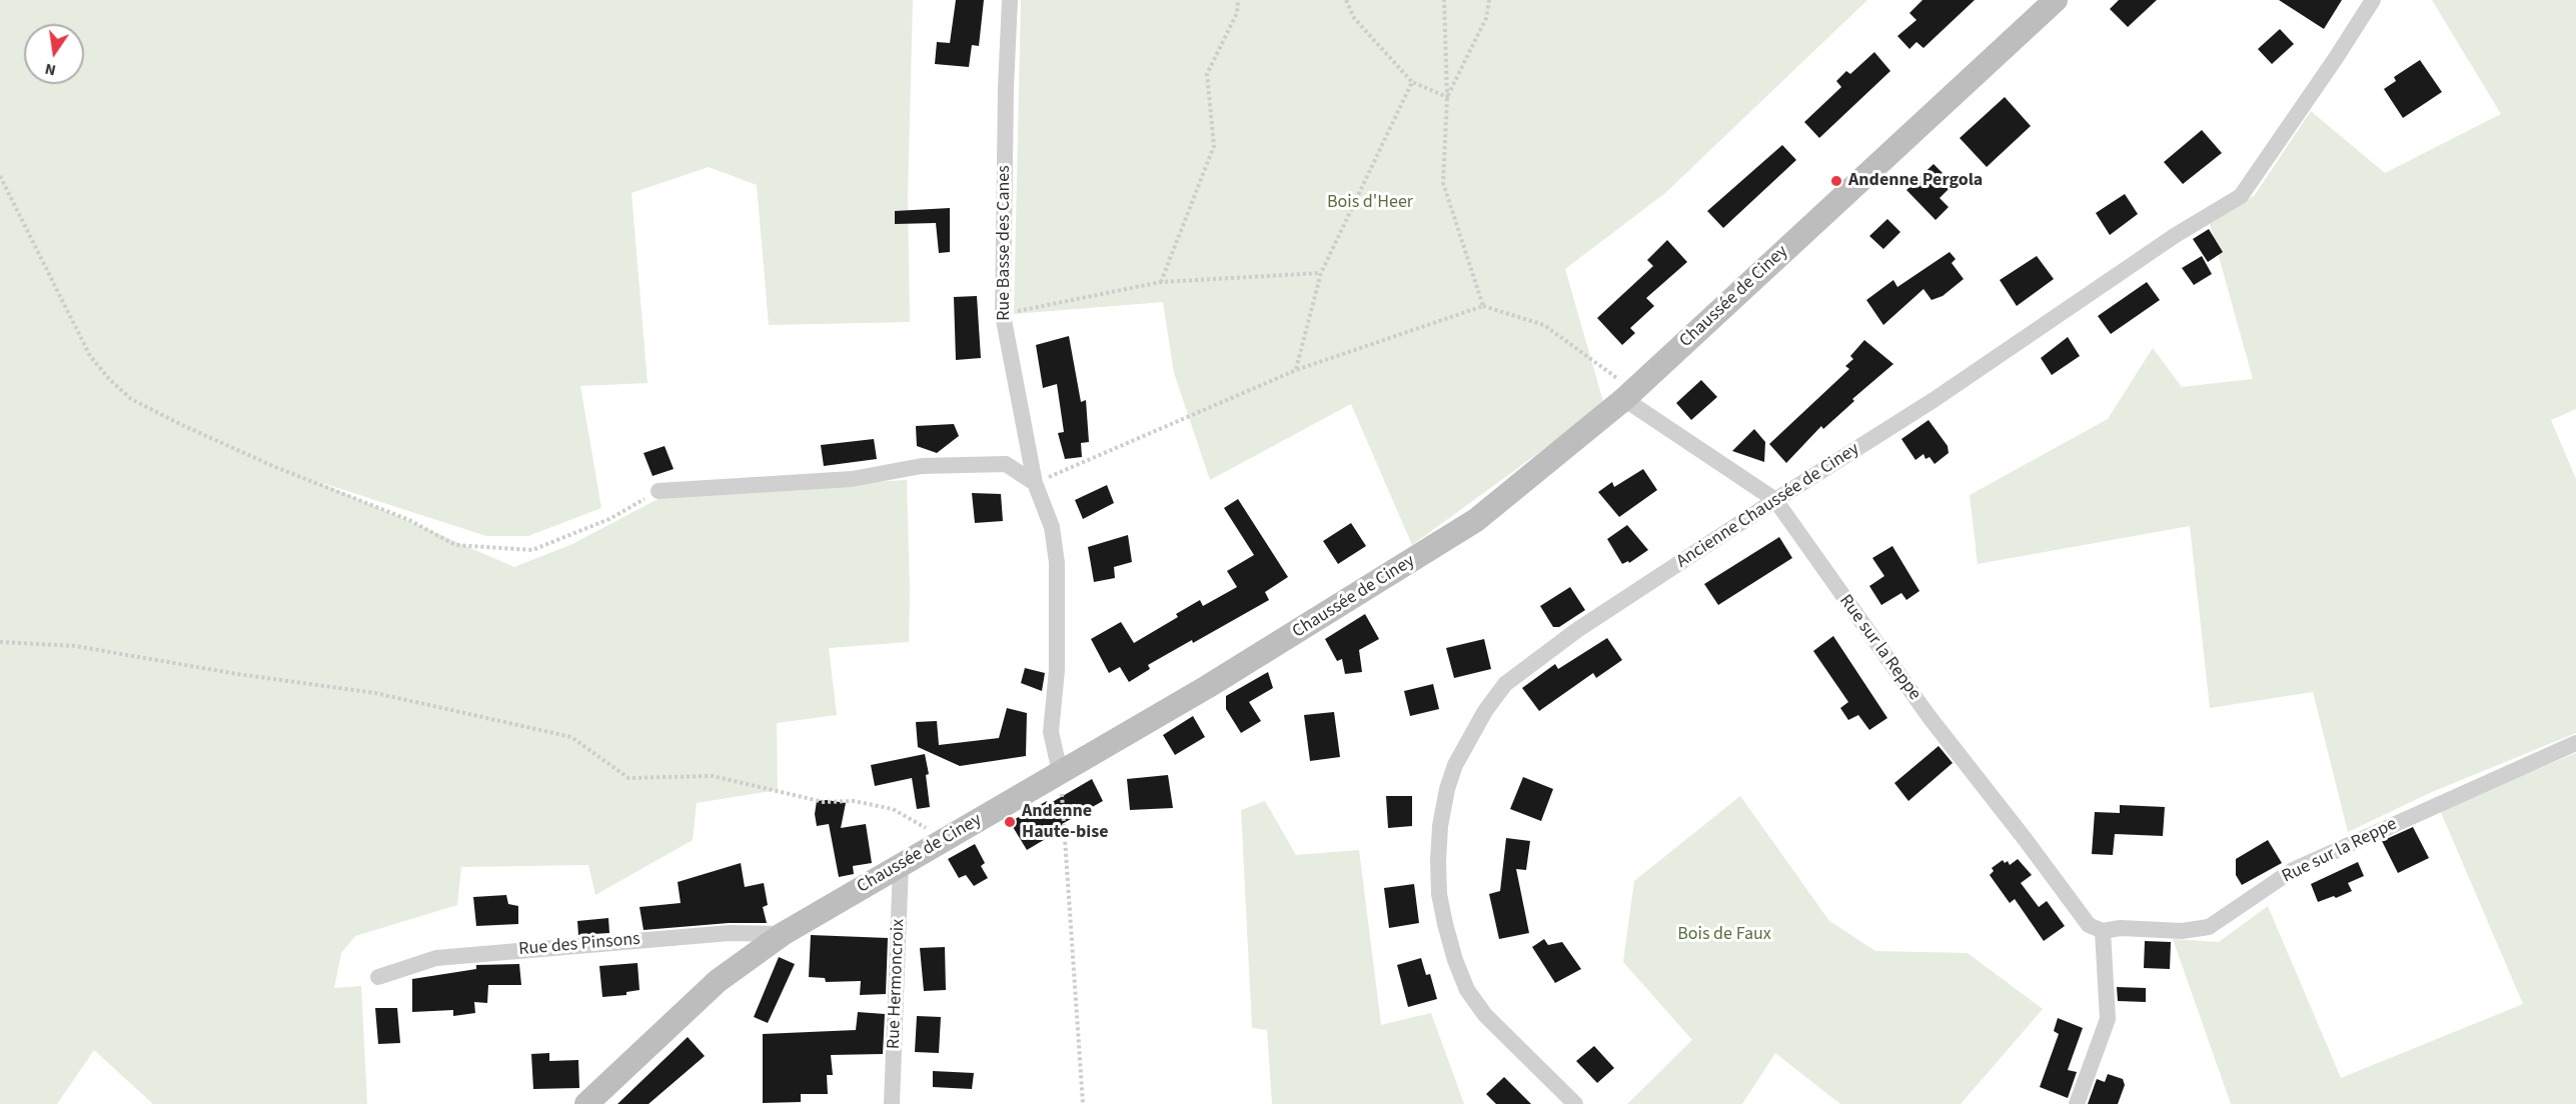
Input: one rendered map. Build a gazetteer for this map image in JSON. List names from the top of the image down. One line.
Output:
{"streets":{"main road":["Chaussée de Ciney"],"street":["Rue Basse des Canes","Ancienne Chaussée de Ciney","Rue sur la Reppe","Rue des Pinsons","Rue Hermoncroix"]},"crossings":[["Rue Basse des Canes","Chaussée de Ciney"],["Chaussée de Ciney","Rue sur la Reppe"],["Chaussée de Ciney","Rue des Pinsons"],["Chaussée de Ciney","Rue Hermoncroix"],["Ancienne Chaussée de Ciney","Rue sur la Reppe"]],"parks":["Bois d'Heer","Bois de Faux"],"places":["Andenne Pergola","Andenne Haute-bise"],"north":"bottom"}
